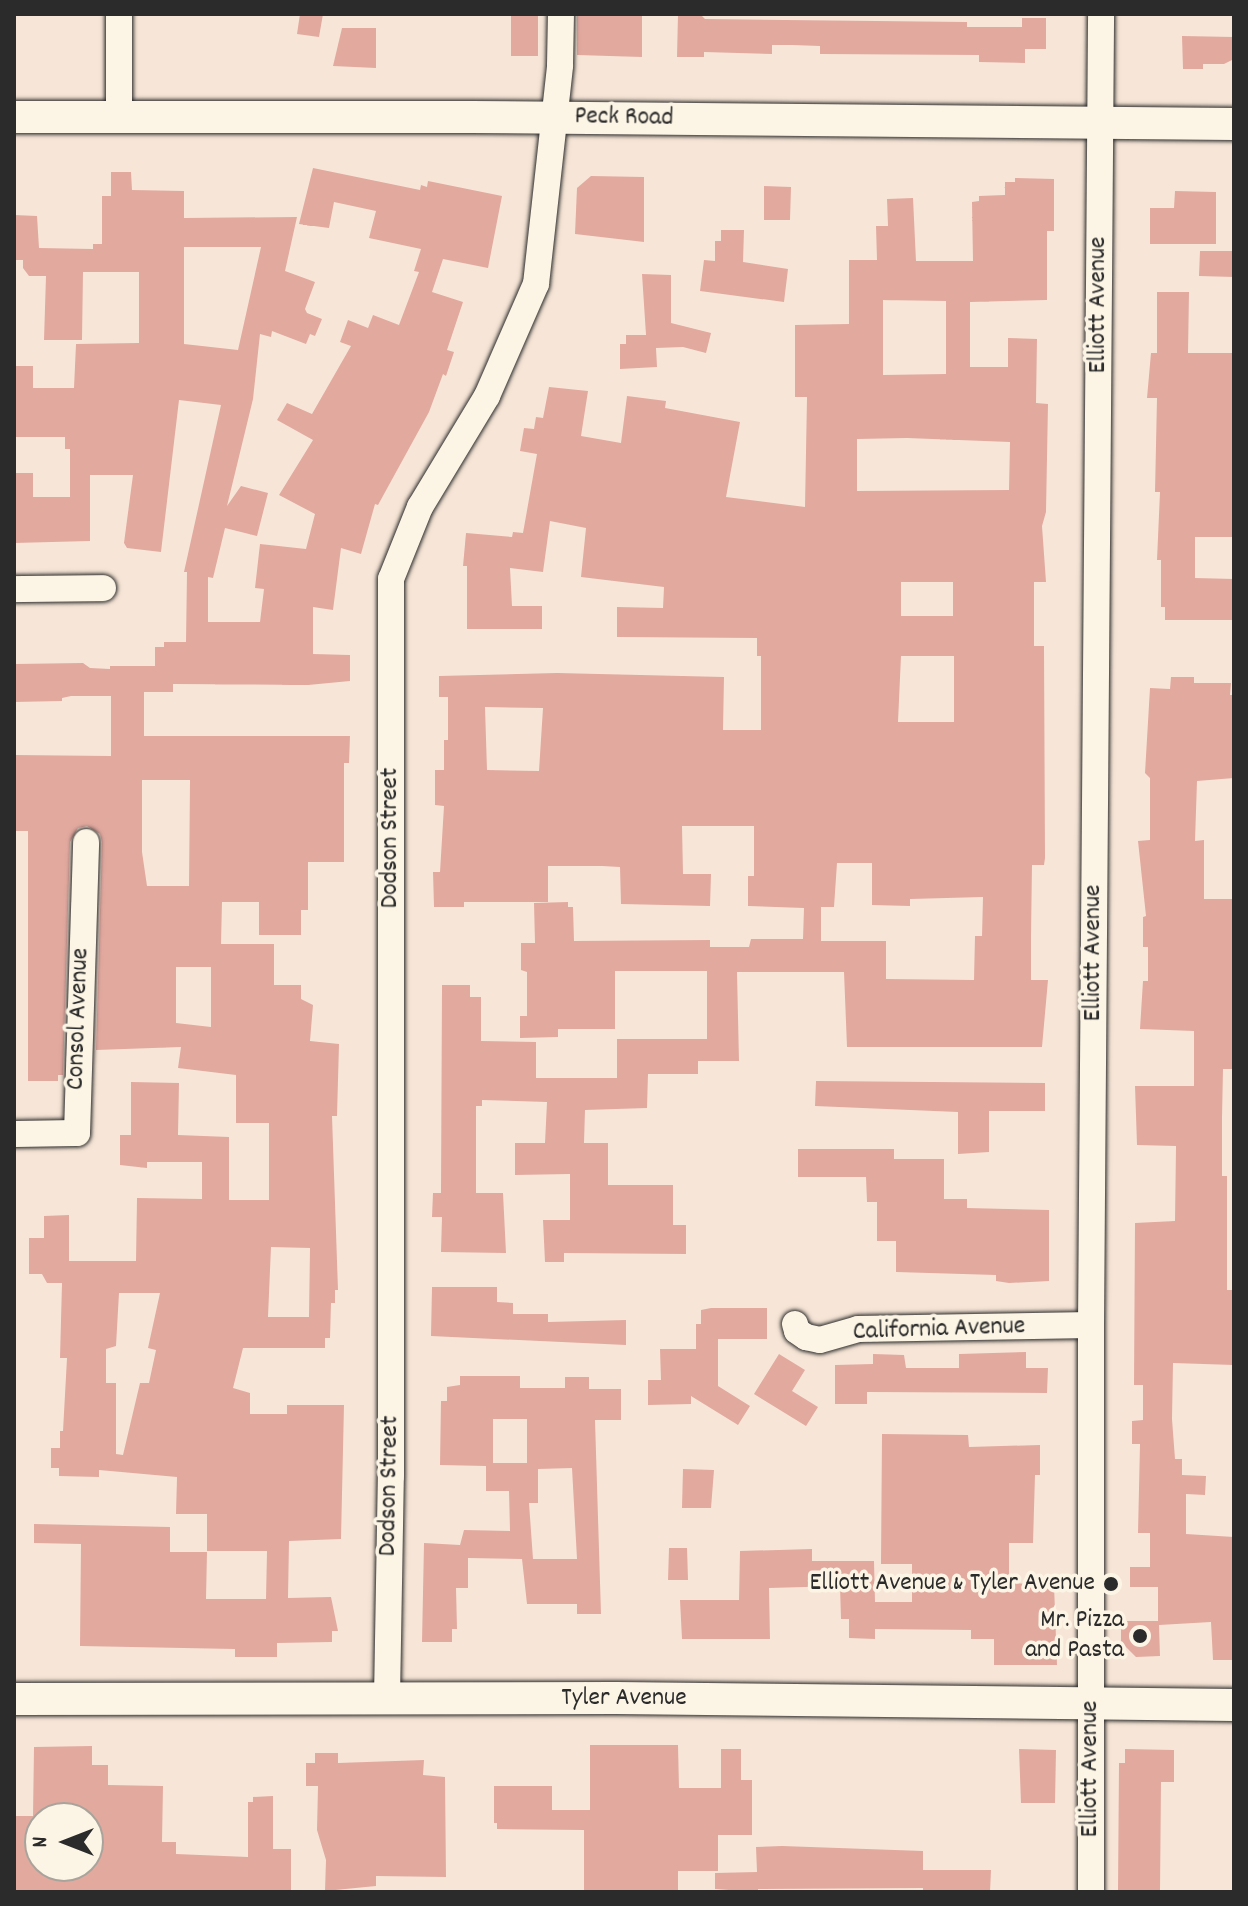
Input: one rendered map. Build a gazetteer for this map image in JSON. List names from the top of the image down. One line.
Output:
{"streets":{"main road":["Peck Road","Tyler Avenue"],"street":["Elliott Avenue","Dodson Street","Consol Avenue","California Avenue"]},"crossings":[["Peck Road","Elliott Avenue"],["Peck Road","Dodson Street"],["Elliott Avenue","California Avenue"],["Elliott Avenue","Tyler Avenue"],["Dodson Street","Tyler Avenue"]],"places":["Elliott Avenue & Tyler Avenue","Mr. Pizza and Pasta"],"north":"left"}
